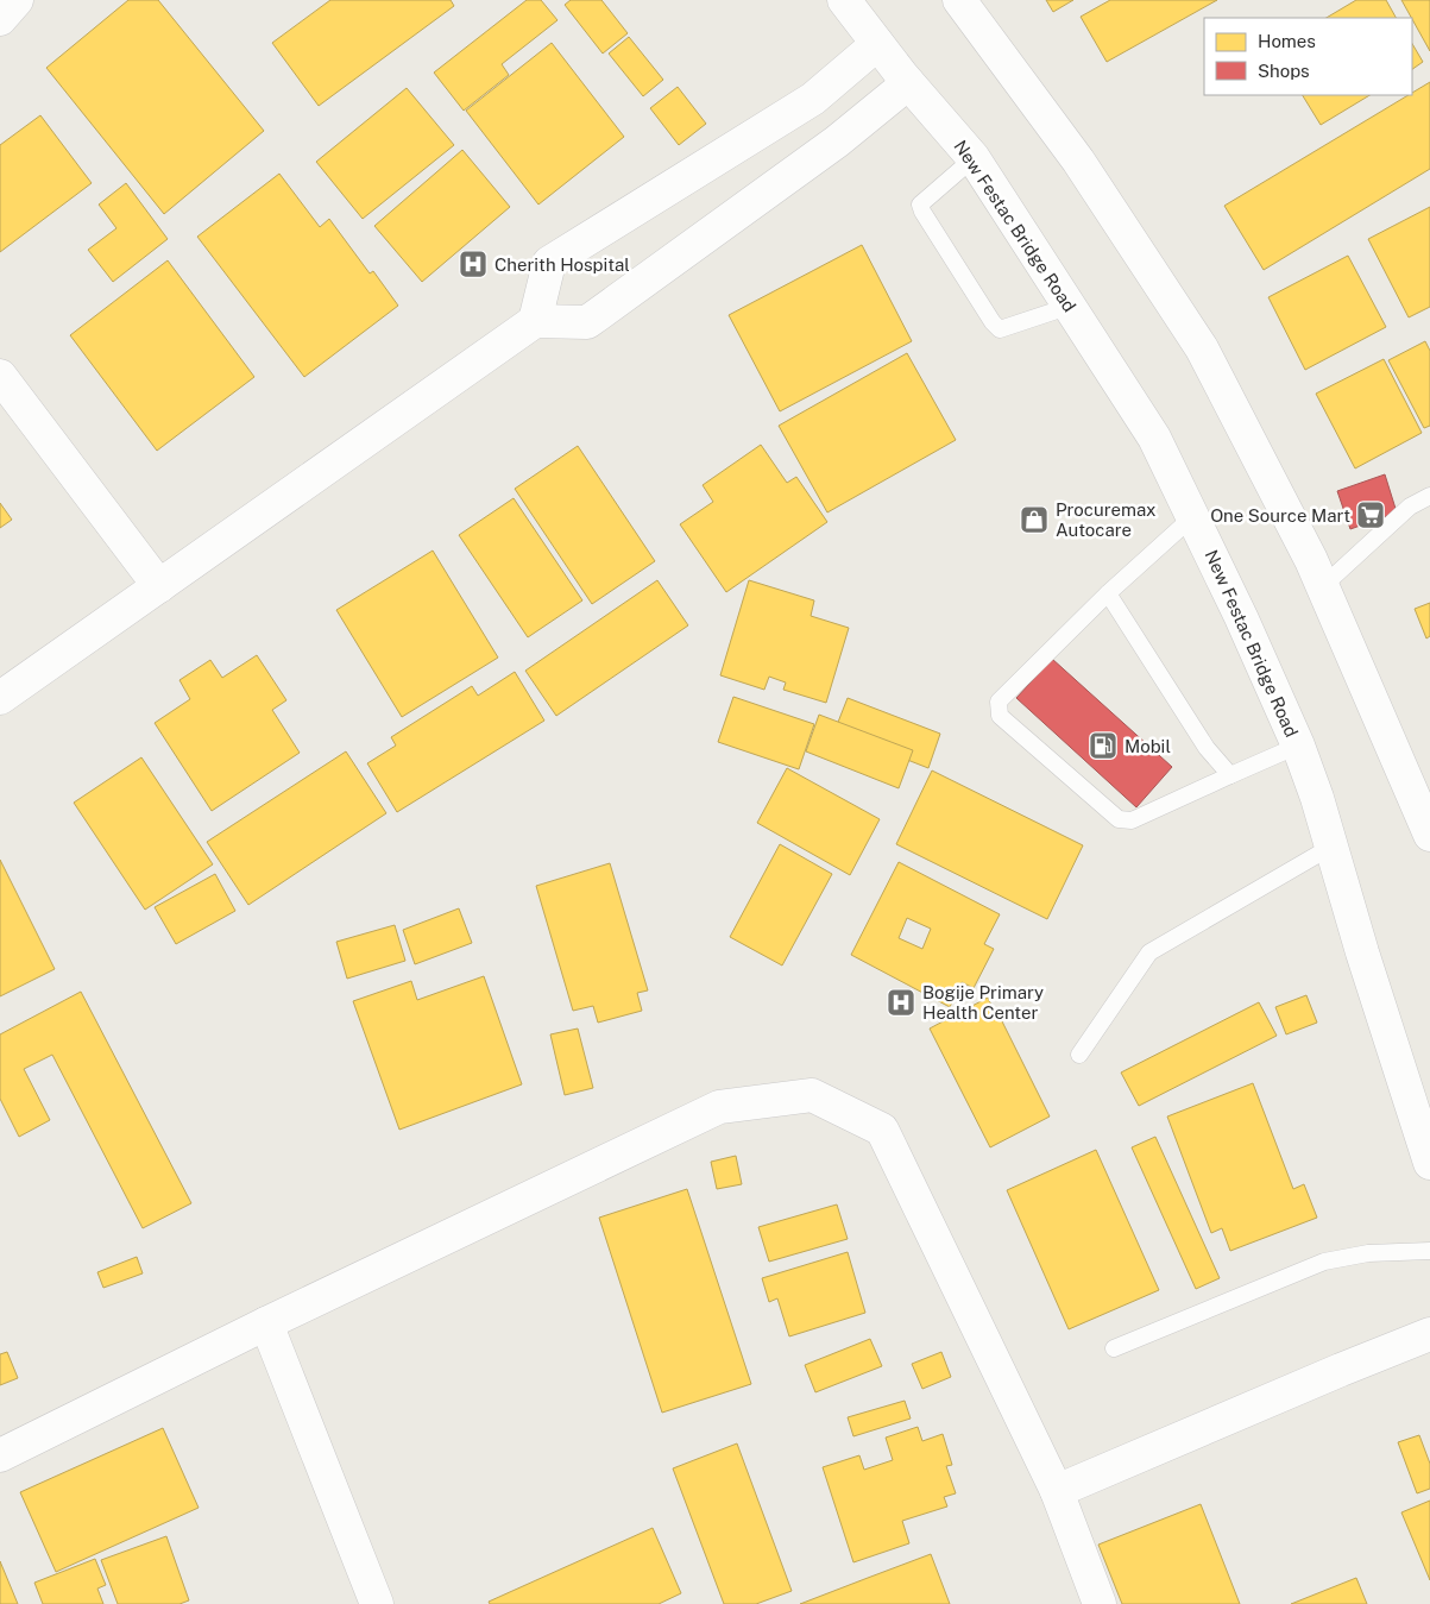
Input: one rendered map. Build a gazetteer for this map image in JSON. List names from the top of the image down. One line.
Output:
{"streets":{"street":["New Festac Bridge Road"]},"places":{"hospital":["Cherith Hospital","Bogije Primary Health Center"],"supermarket":["One Source Mart"],"shop":["Procuremax Autocare"],"fuel station":["Mobil"]},"legend":["Homes","Shops"]}
